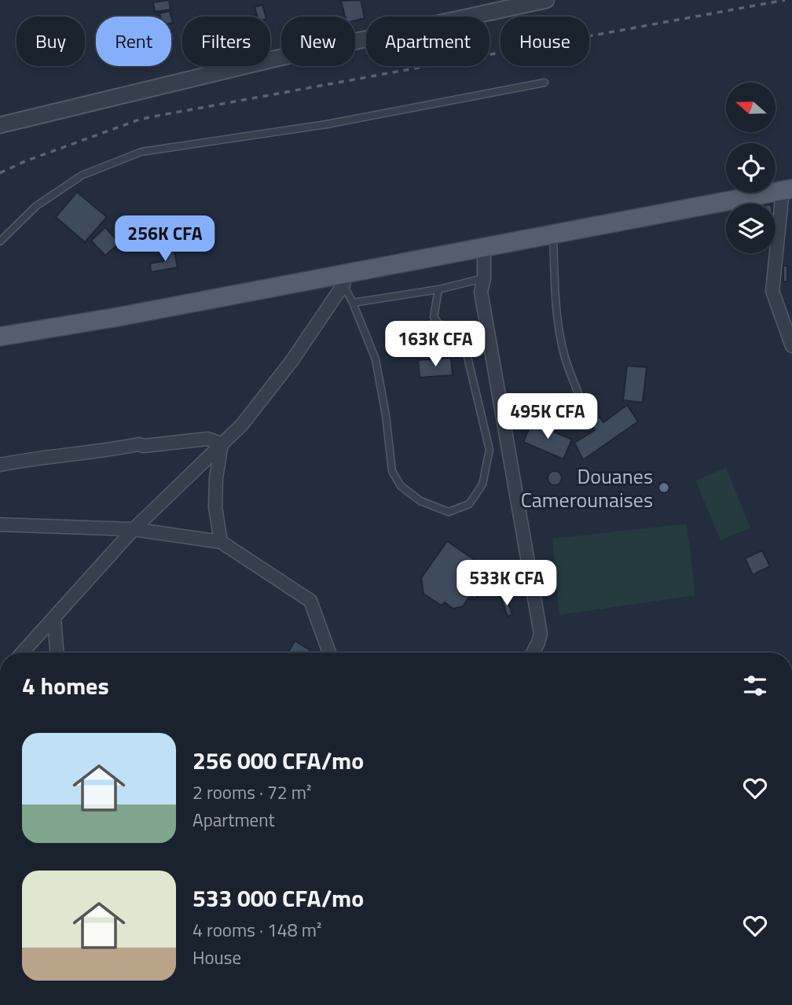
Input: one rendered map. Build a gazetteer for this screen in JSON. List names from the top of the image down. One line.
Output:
{"places":["Douanes Camerounaises"],"north":"left","page":{"chip":["Buy","Rent","Filters","New","Apartment","House"],"price":["256K CFA","163K CFA","495K CFA","533K CFA"],"heading":"4 homes","list":[{"name":"256 000 CFA/mo","note":"2 rooms · 72 m² · Apartment"},{"name":"533 000 CFA/mo","note":"4 rooms · 148 m² · House"}]}}
